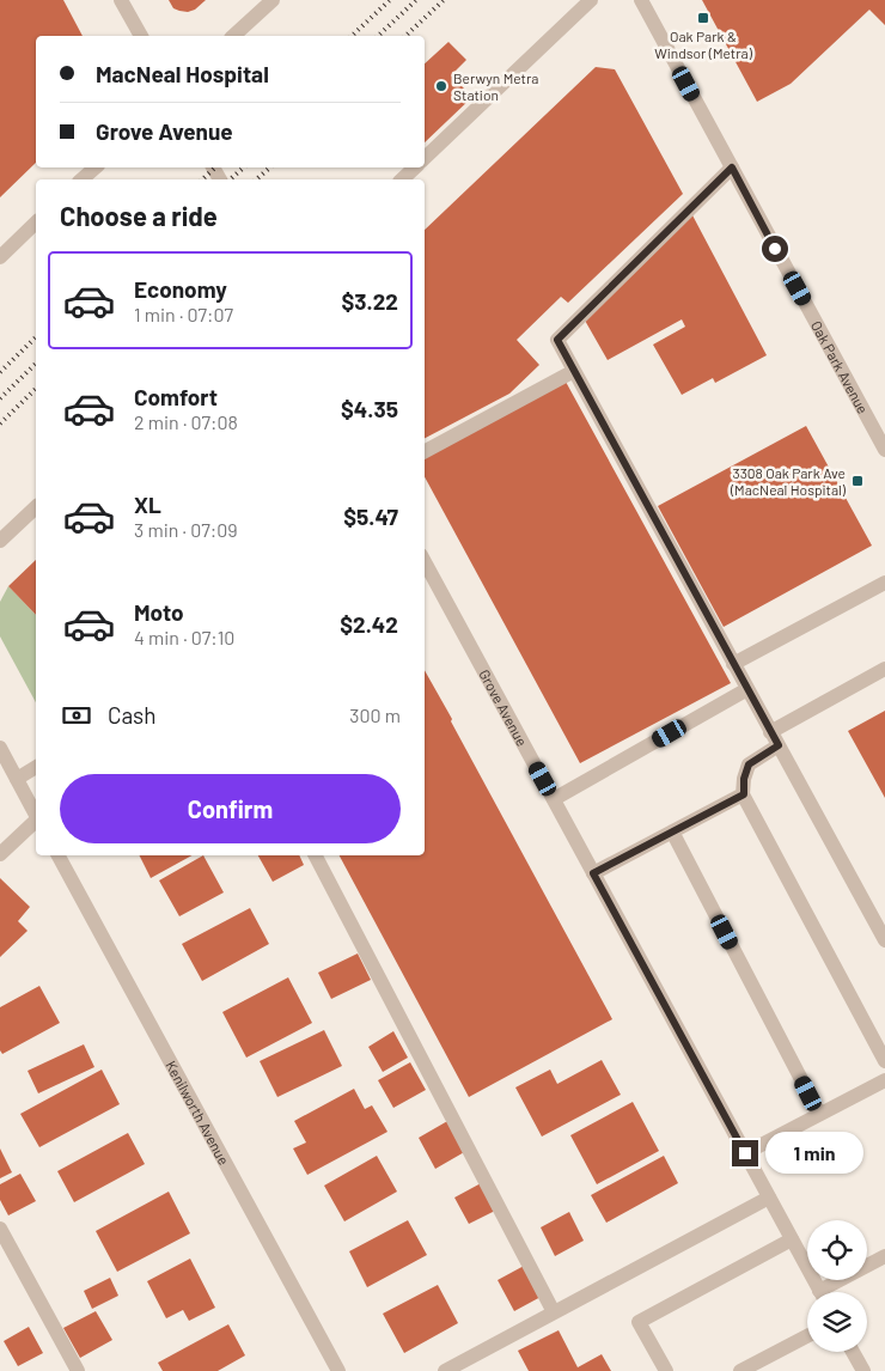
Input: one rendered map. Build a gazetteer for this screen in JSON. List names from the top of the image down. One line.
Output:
{"streets":{"street":["Oak Park Avenue","Grove Avenue","Kenilworth Avenue"]},"places":{"transit":["Oak Park & Windsor (Metra)","3308 Oak Park Ave (MacNeal Hospital)"],"other":["Berwyn Metra Station"]},"page":{"banner":["MacNeal Hospital","Grove Avenue"],"heading":"Choose a ride","list":[{"name":"Economy","note":"1 min · 07:07","value":"$3.22"},{"name":"Comfort","note":"2 min · 07:08","value":"$4.35"},{"name":"XL","note":"3 min · 07:09","value":"$5.47"},{"name":"Moto","note":"4 min · 07:10","value":"$2.42"}],"pay":["Cash","300 m"],"buttons":"Confirm","bubble":"1 min"}}
